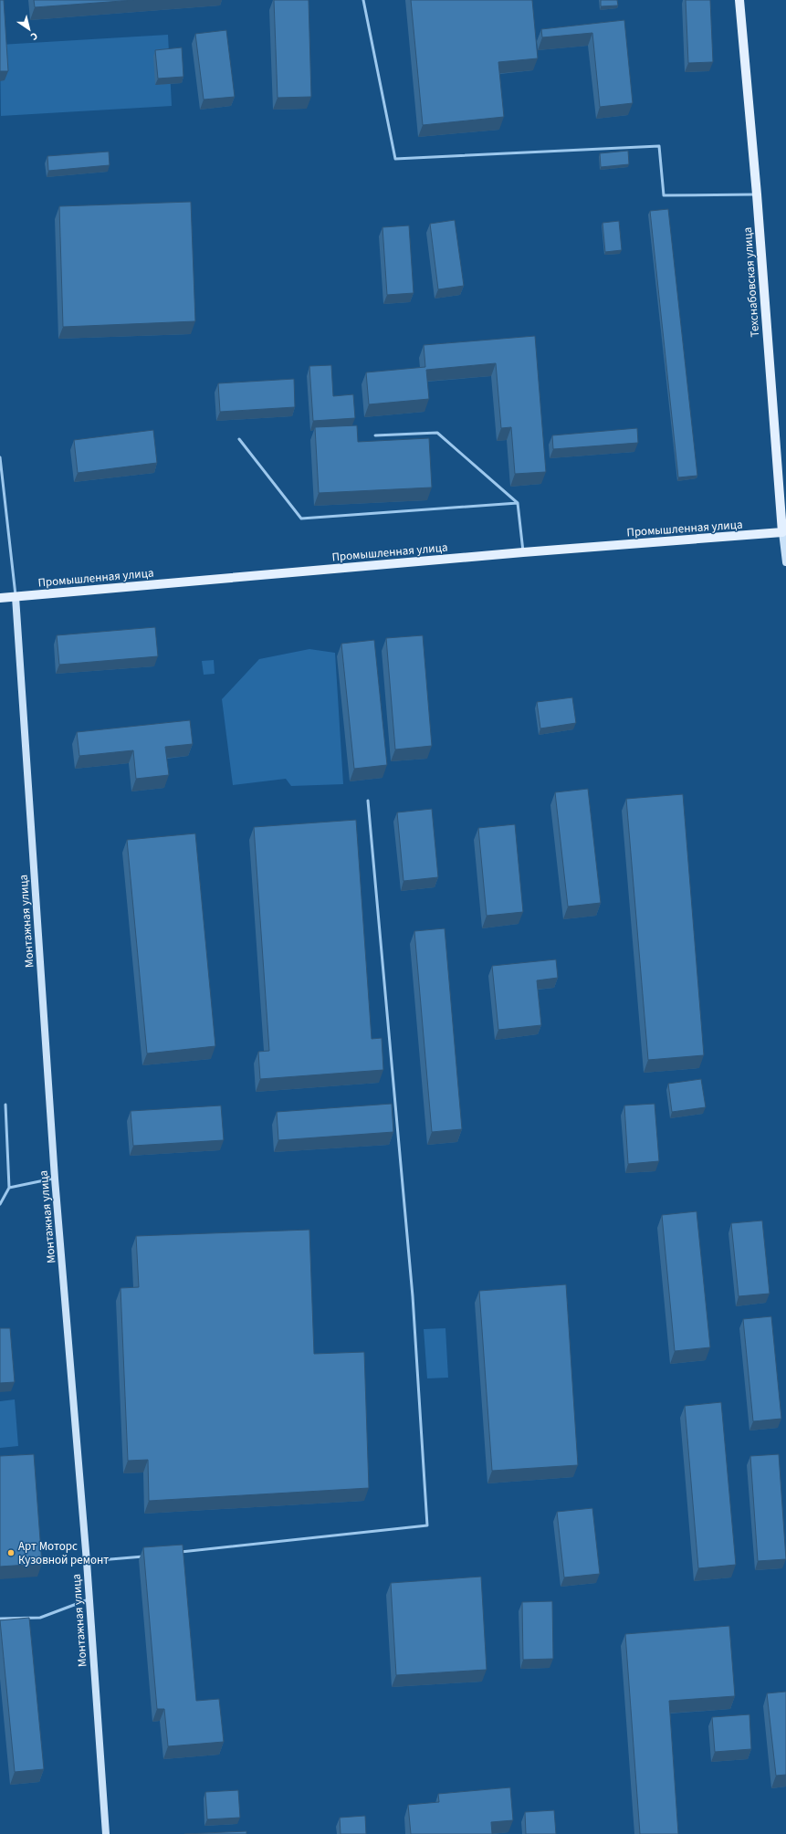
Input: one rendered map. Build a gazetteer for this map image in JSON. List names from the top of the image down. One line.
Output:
{"streets":{"main road":["Техснабовская улица","Промышленная улица"],"street":["Монтажная улица"]},"crossings":[["Техснабовская улица","Промышленная улица"],["Промышленная улица","Монтажная улица"]],"places":["Арт Моторс Кузовной ремонт"],"north":"bottom right"}
